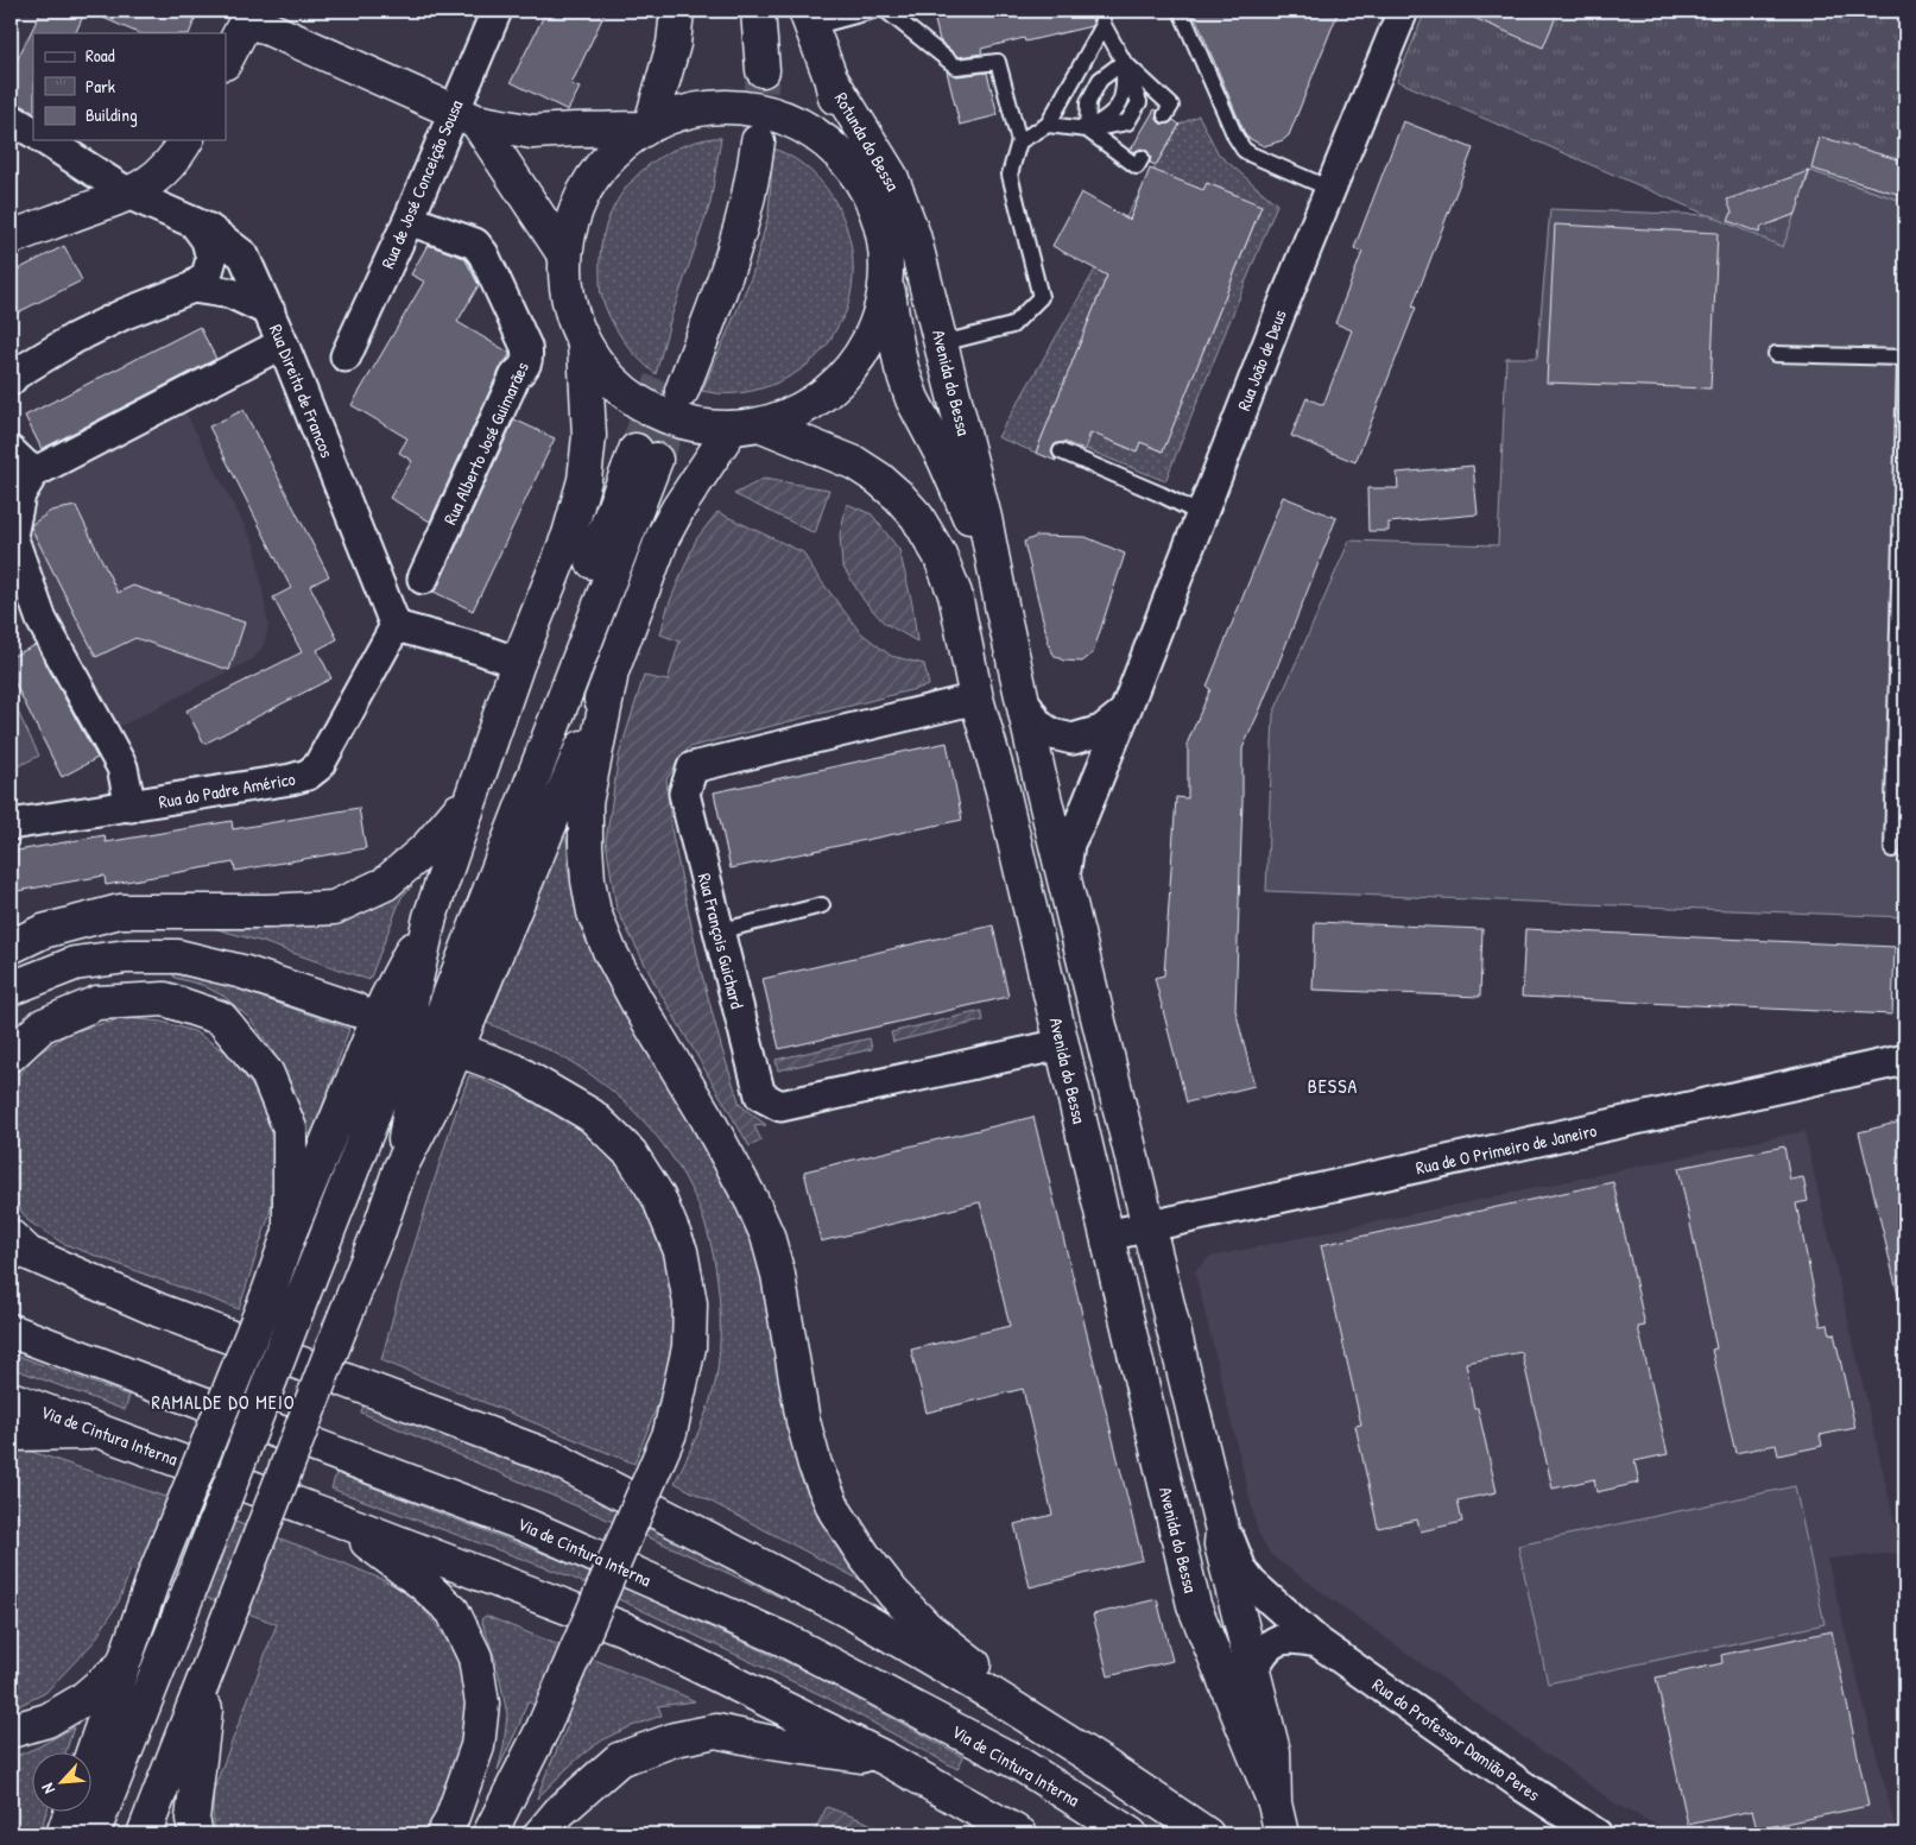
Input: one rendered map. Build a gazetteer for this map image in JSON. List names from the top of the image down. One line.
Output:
{"streets":{"main road":["Rotunda do Bessa","Avenida do Bessa","Via de Cintura Interna"],"street":["Rua de José Conceição Sousa","Rua João de Deus","Rua Direita de Francos","Rua Alberto José Guimarães","Rua do Padre Américo","Rua François Guichard","Rua de O Primeiro de Janeiro","Rua do Professor Damião Peres"]},"crossings":[["Rotunda do Bessa","Avenida do Bessa"],["Rua de José Conceição Sousa","Rua Alberto José Guimarães"],["Rua João de Deus","Avenida do Bessa"],["Avenida do Bessa","Rua François Guichard"],["Avenida do Bessa","Rua de O Primeiro de Janeiro"],["Avenida do Bessa","Rua do Professor Damião Peres"],["Rua Direita de Francos","Rua do Padre Américo"]],"districts":["BESSA","RAMALDE DO MEIO"],"legend":["Road","Park","Building"],"north":"bottom left"}
